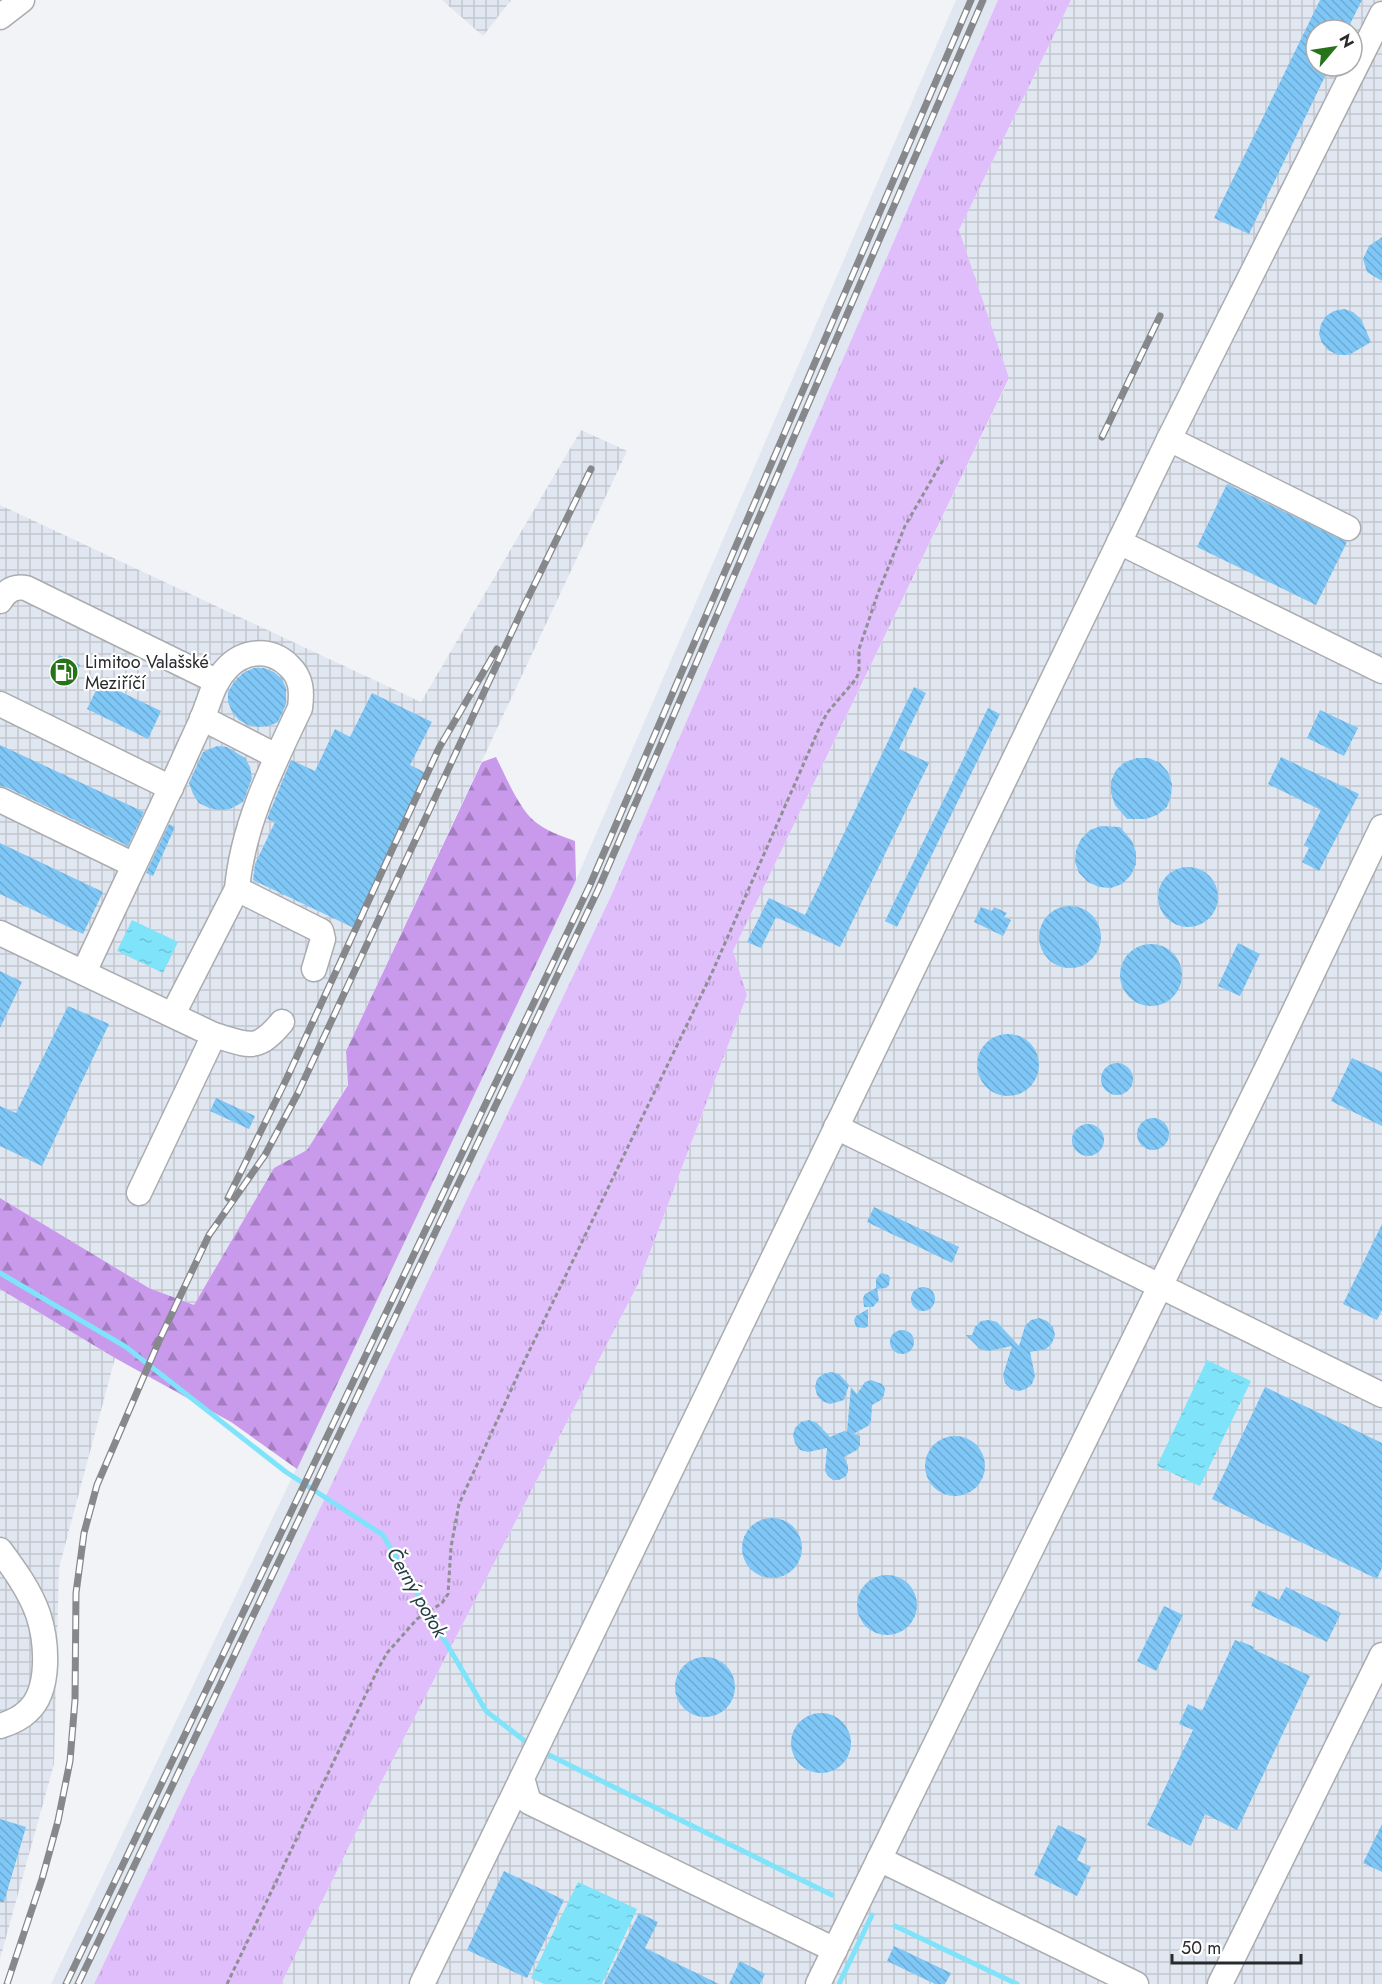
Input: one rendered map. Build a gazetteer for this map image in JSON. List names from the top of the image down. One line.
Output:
{"water":["Černý potok"],"places":{"fuel station":["Limitoo Valašské Meziříčí"]},"scale_bar":"50 m","north":"top right"}
